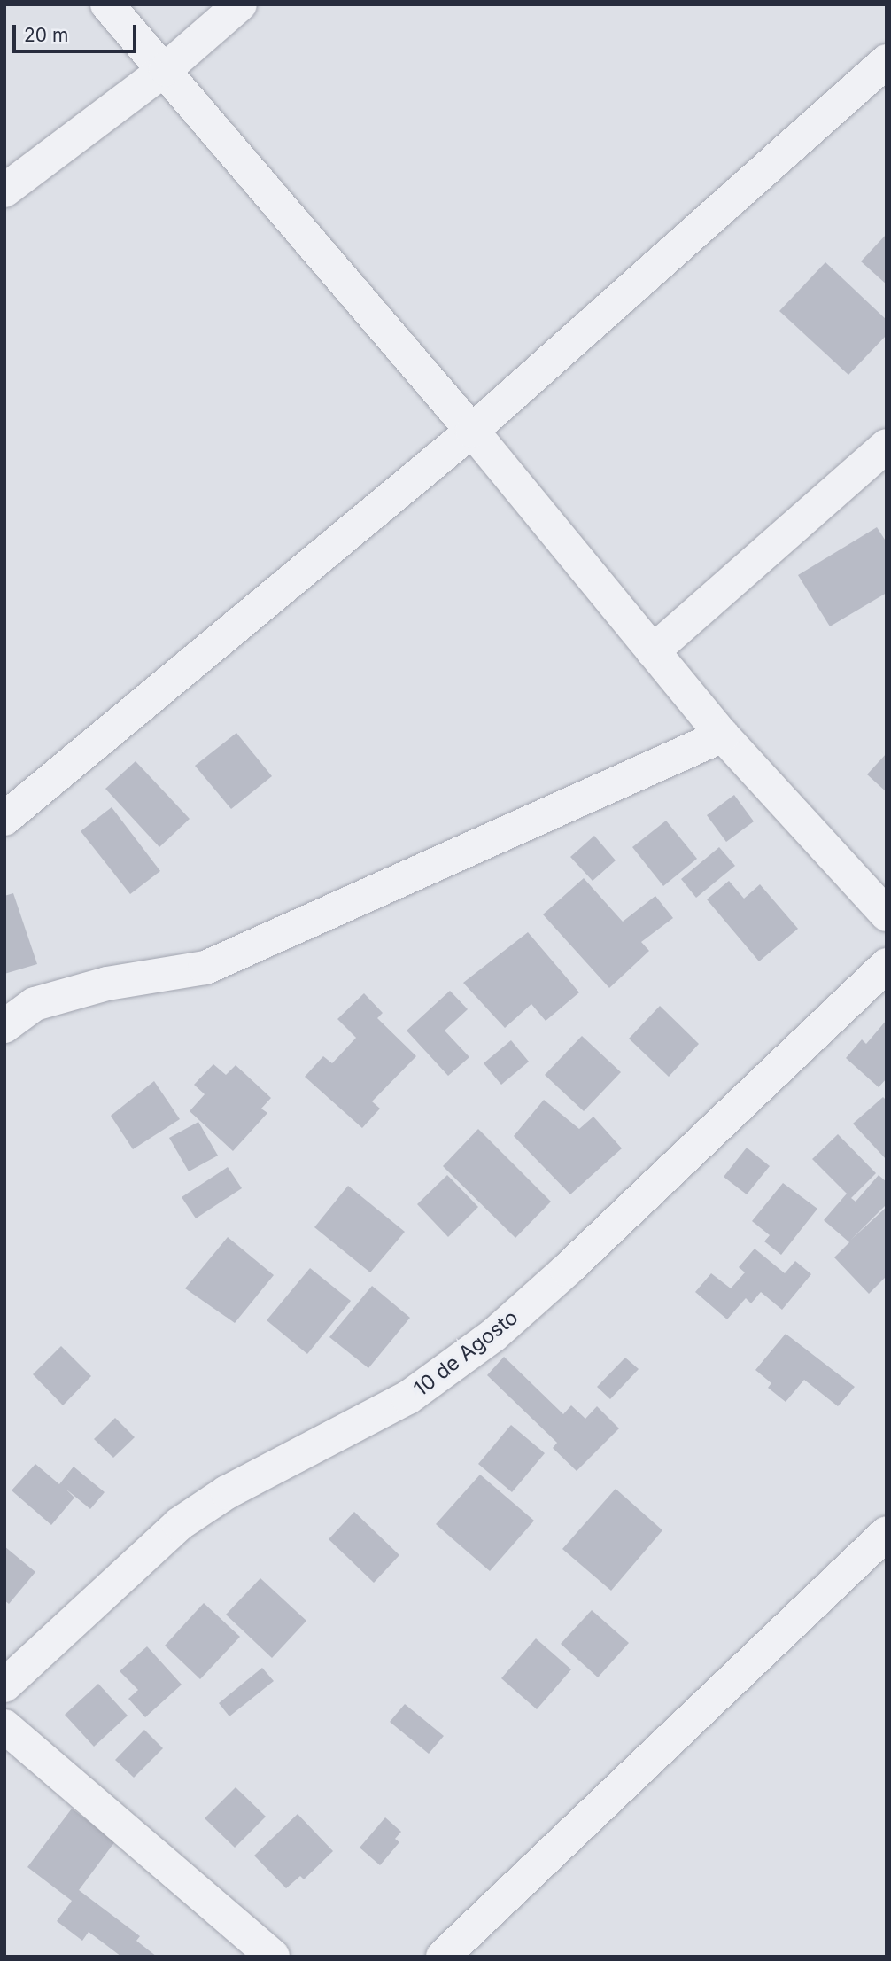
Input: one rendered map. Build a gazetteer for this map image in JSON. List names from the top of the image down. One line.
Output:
{"streets":{"street":["10 de Agosto"]},"scale_bar":"20 m"}
